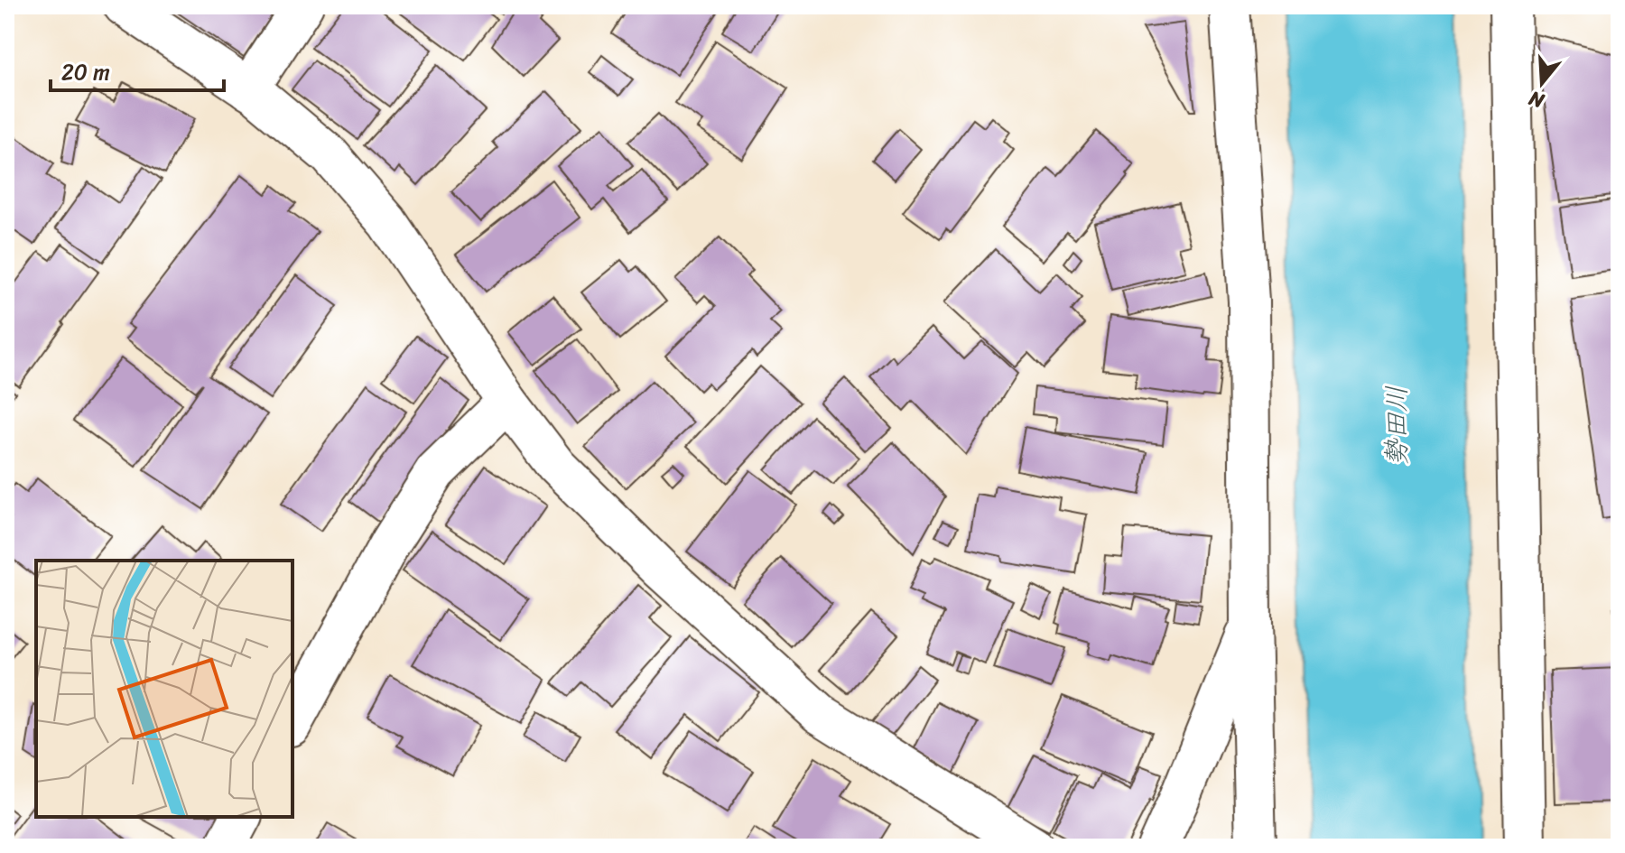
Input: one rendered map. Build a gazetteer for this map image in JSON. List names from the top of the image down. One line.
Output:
{"water":["勢田川"],"scale_bar":"20 m","north":"bottom"}
